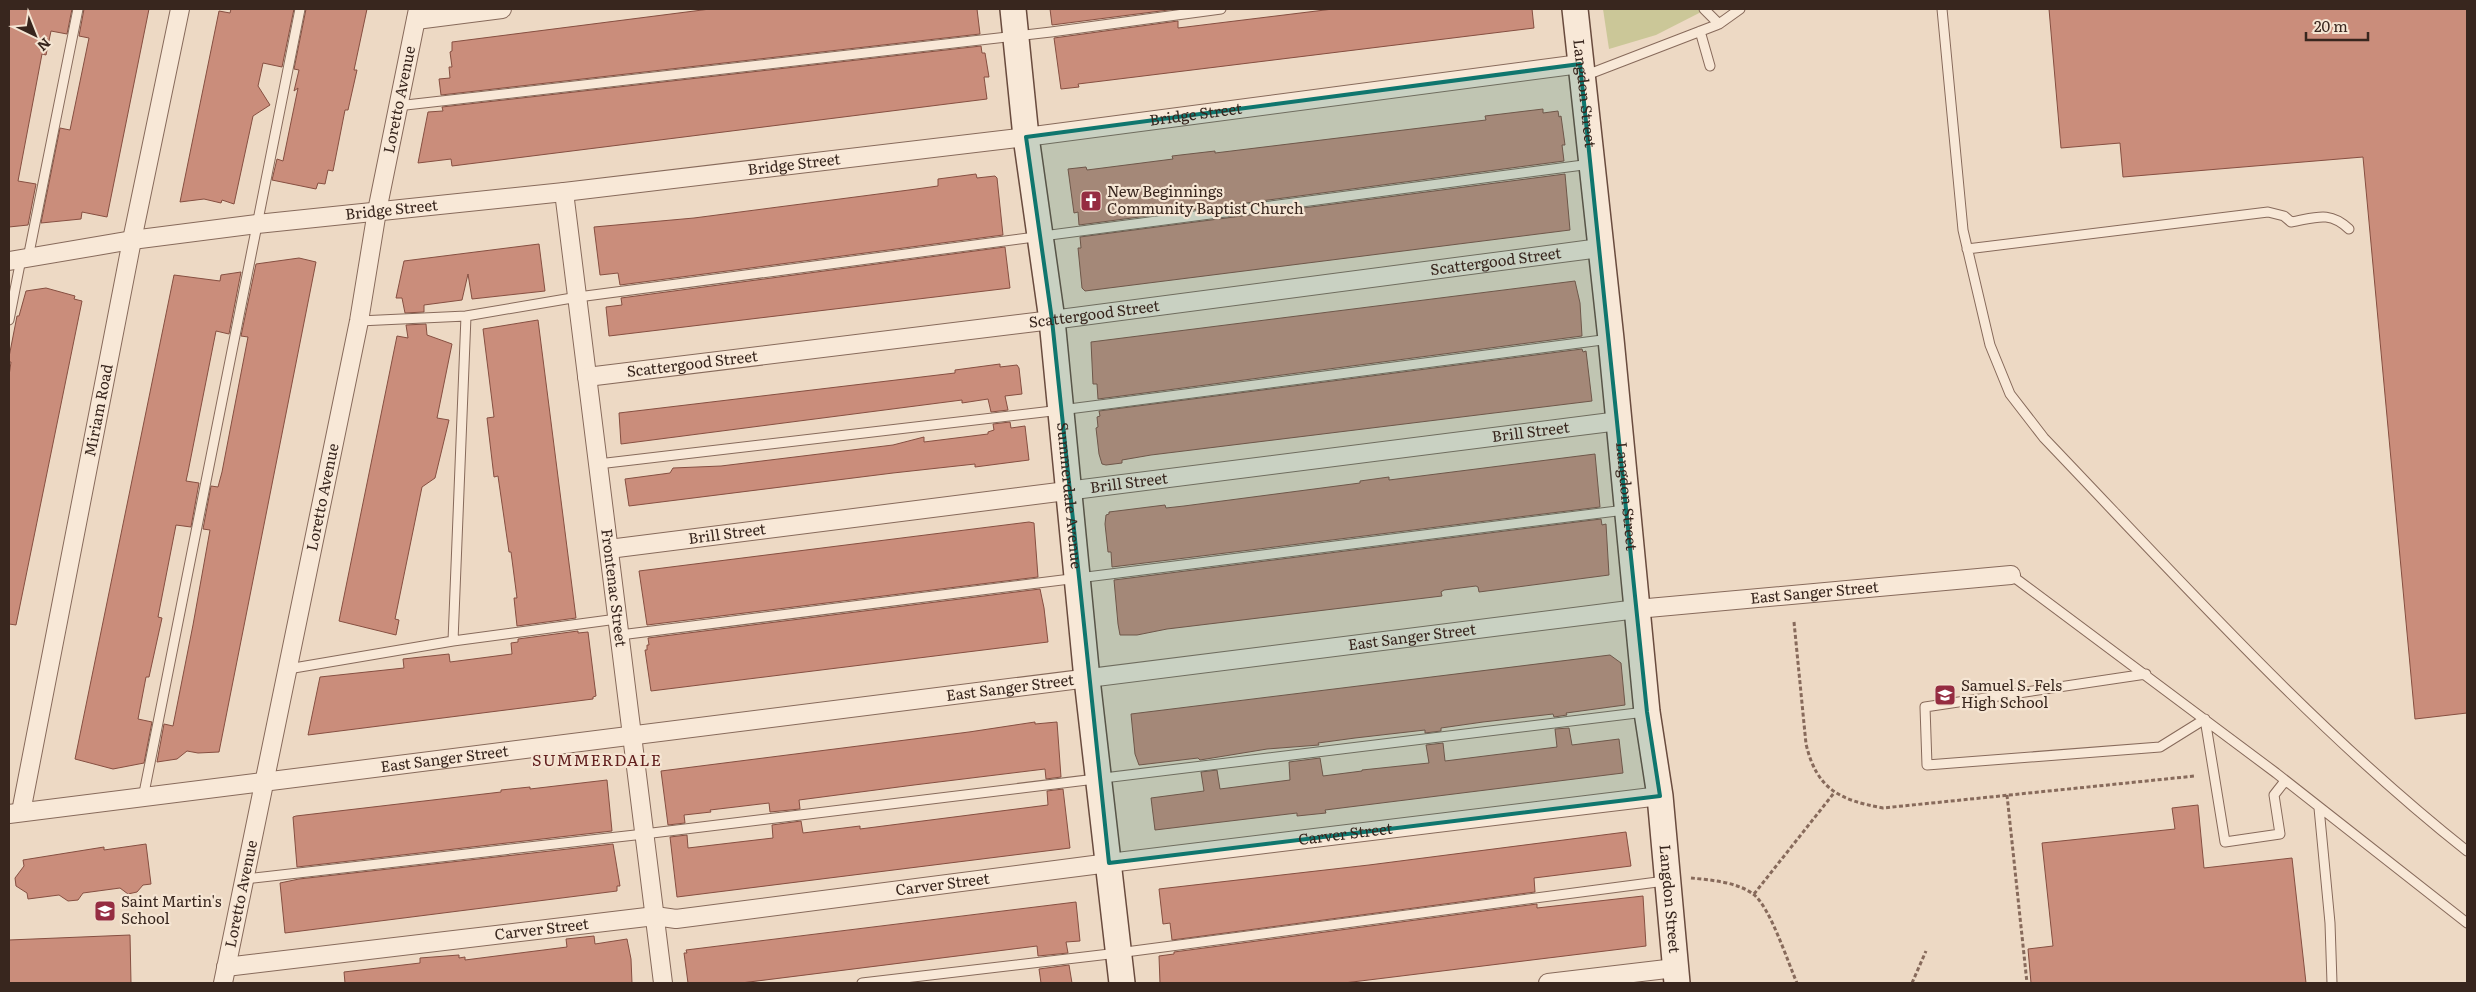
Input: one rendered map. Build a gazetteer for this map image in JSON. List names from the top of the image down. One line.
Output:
{"streets":{"main road":["Langdon Street","Summerdale Avenue"],"street":["Loretto Avenue","Bridge Street","Scattergood Street","Miriam Road","Brill Street","Frontenac Street","East Sanger Street","Carver Street"]},"crossings":[["Langdon Street","Bridge Street"],["Langdon Street","Scattergood Street"],["Langdon Street","Brill Street"],["Langdon Street","East Sanger Street"],["Langdon Street","Carver Street"],["Loretto Avenue","Bridge Street"],["Loretto Avenue","East Sanger Street"],["Loretto Avenue","Carver Street"],["Bridge Street","Miriam Road"],["Bridge Street","Summerdale Avenue"],["Bridge Street","Frontenac Street"],["Scattergood Street","Summerdale Avenue"],["Scattergood Street","Frontenac Street"],["Miriam Road","East Sanger Street"],["Brill Street","Summerdale Avenue"],["Brill Street","Frontenac Street"],["Summerdale Avenue","East Sanger Street"],["Summerdale Avenue","Carver Street"],["Frontenac Street","East Sanger Street"],["Frontenac Street","Carver Street"]],"districts":["SUMMERDALE"],"places":{"church":["New Beginnings Community Baptist Church"],"school or university":["Samuel S. Fels High School","Saint Martin's School"]},"scale_bar":"20 m","north":"bottom right"}
